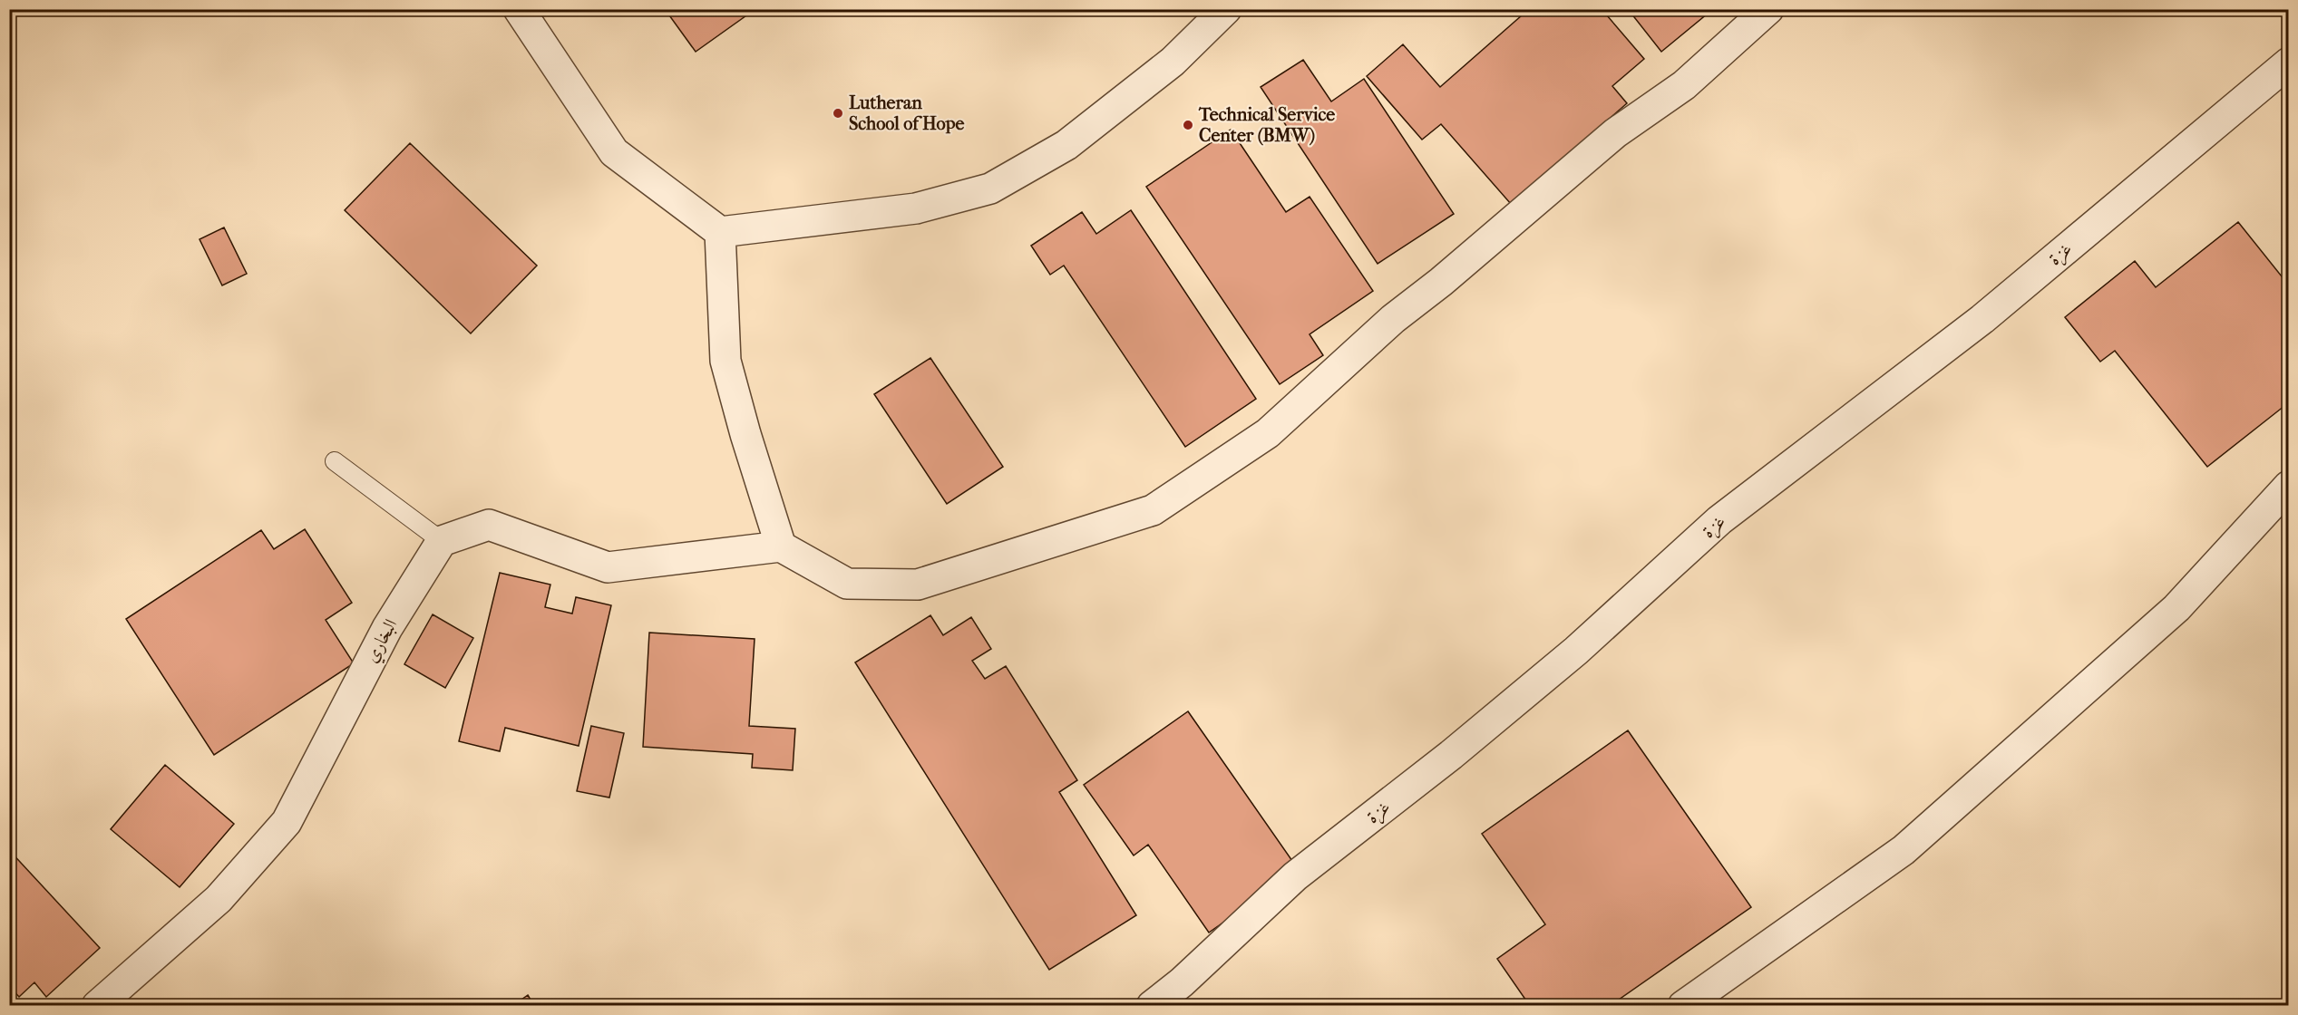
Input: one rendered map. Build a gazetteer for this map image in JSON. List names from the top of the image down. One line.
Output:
{"streets":{"street":["غزة","البخاري"]},"places":["Lutheran School of Hope","Technical Service Center (BMW)"]}
